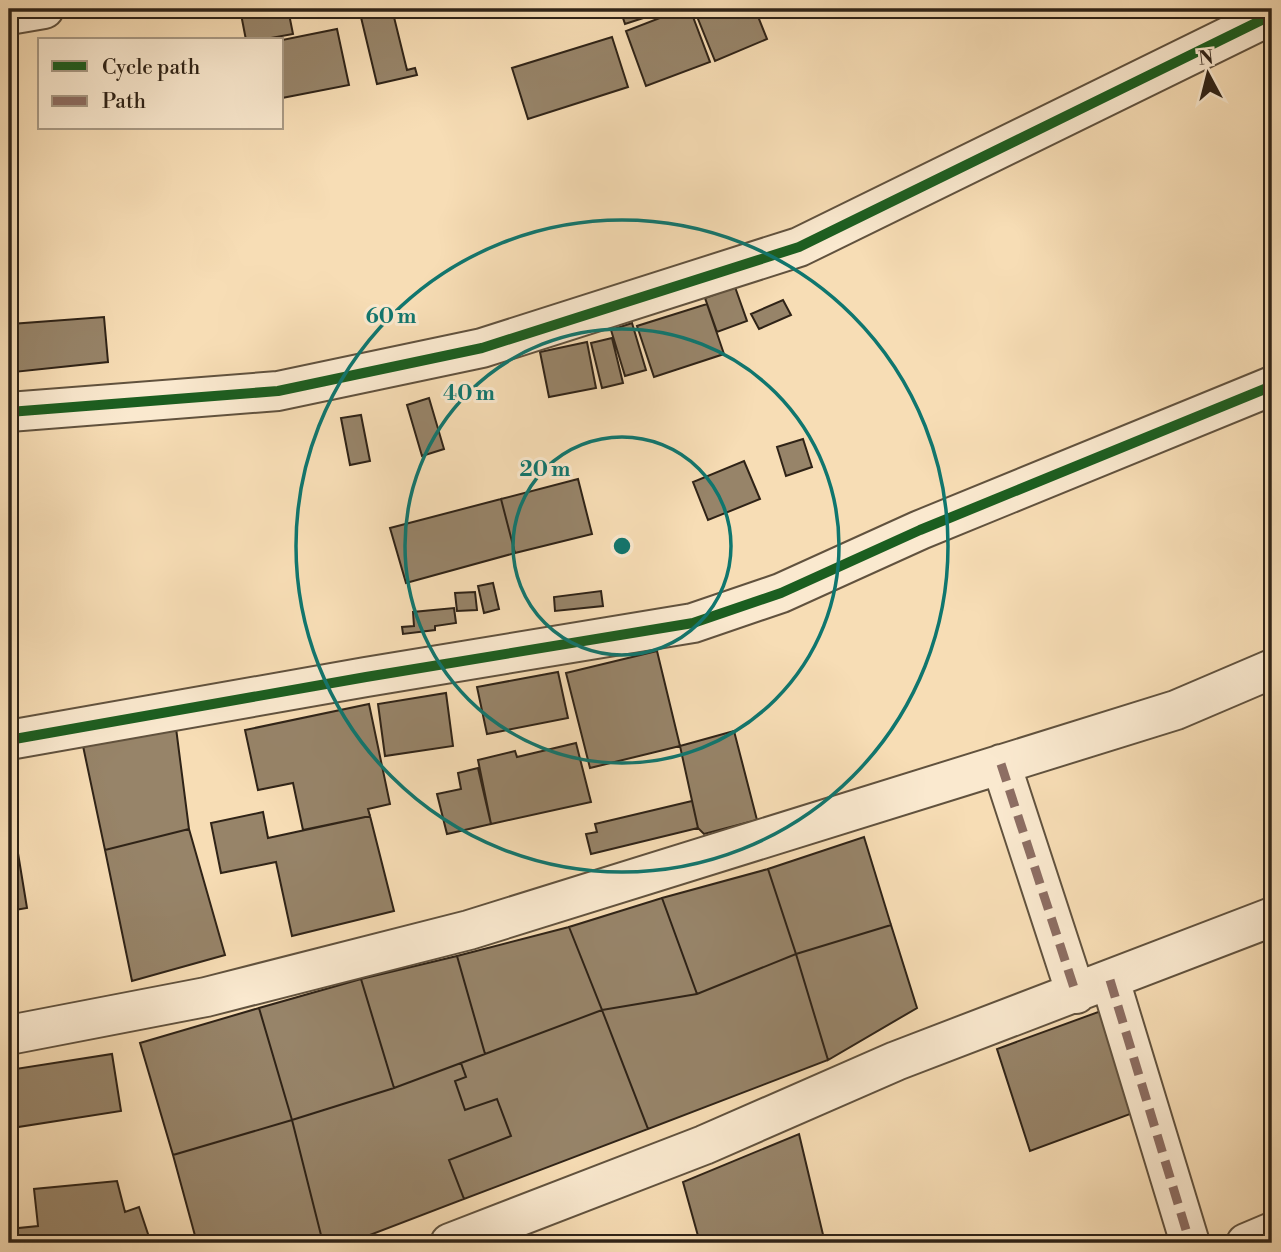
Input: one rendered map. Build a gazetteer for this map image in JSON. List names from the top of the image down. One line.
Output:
{"legend":["Cycle path","Path"],"north":"top","rings":["60 m","40 m","20 m"]}
